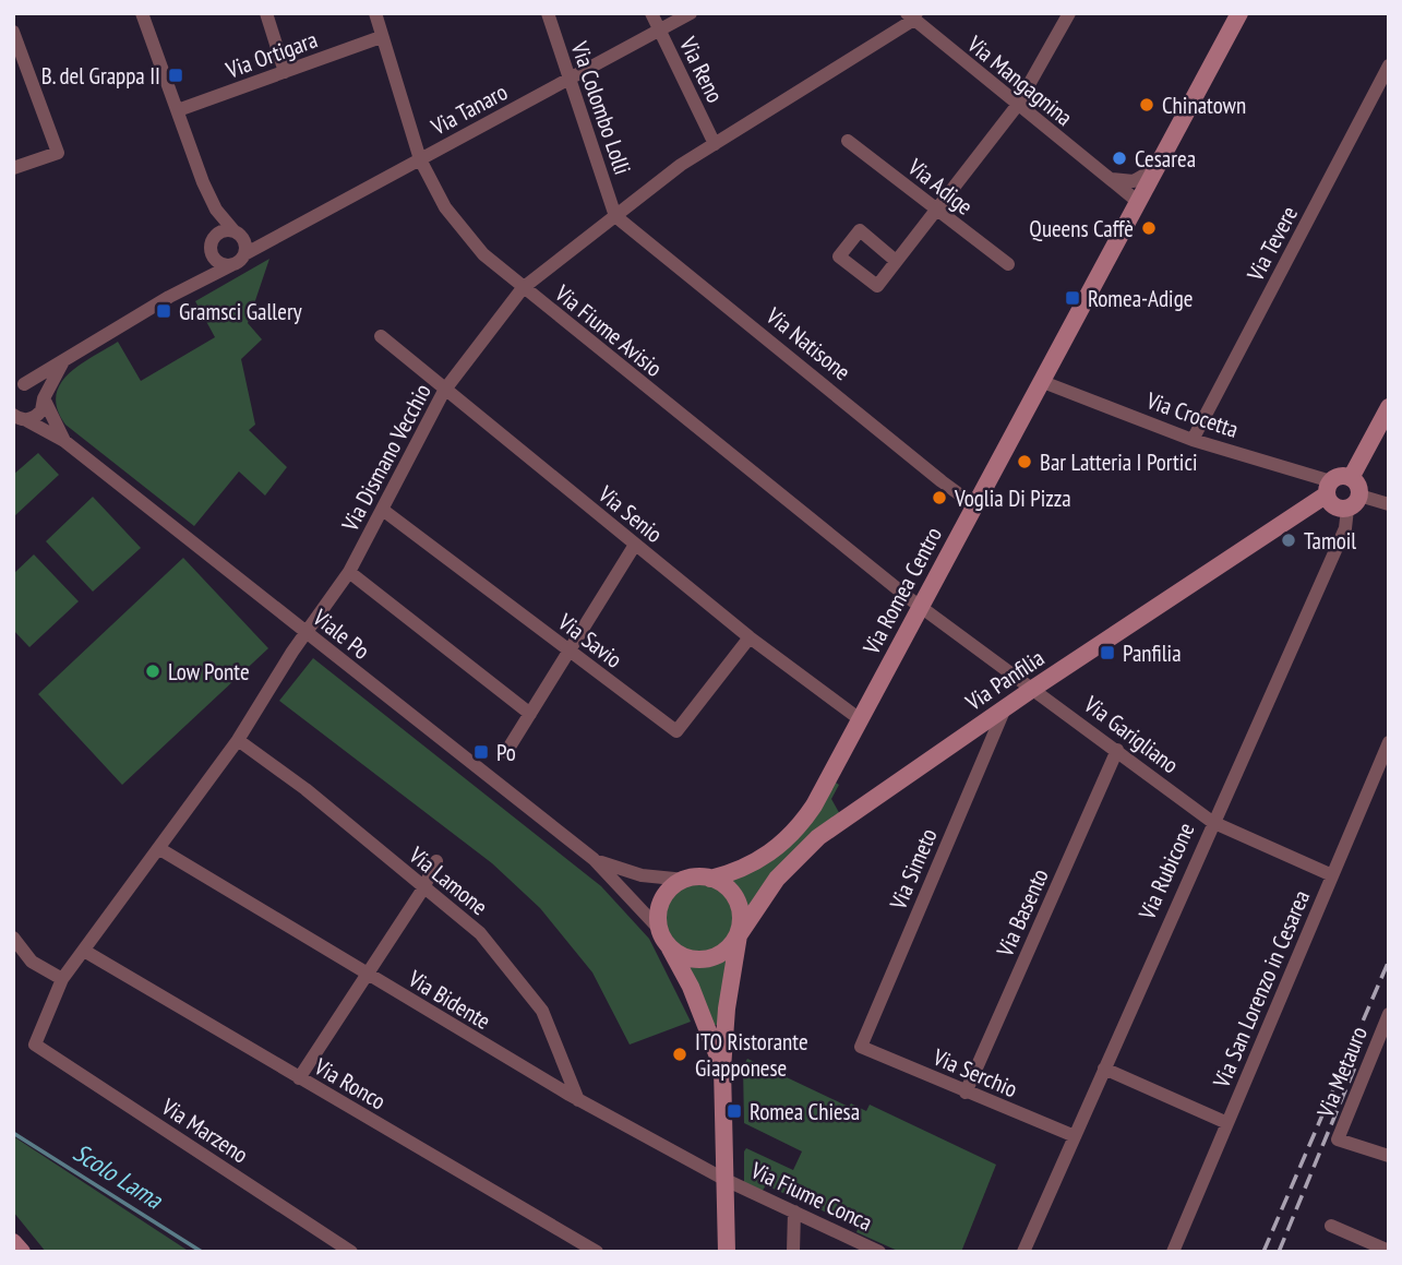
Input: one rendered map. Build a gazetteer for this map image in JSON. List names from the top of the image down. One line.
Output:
{"streets":{"street":["Via Ortigara","Via Reno","Via Mangagnina","Via Colombo Lolli","Via Tanaro","Via Adige","Via Tevere","Via Fiume Avisio","Via Natisone","Via Crocetta","Via Dismano Vecchio","Via Senio","Via Romea Centro","Viale Po","Via Savio","Via Panfilia","Via Garigliano","Via Simeto","Via Rubicone","Via Lamone","Via Basento","Via San Lorenzo in Cesarea","Via Bidente","Via Metauro","Via Serchio","Via Ronco","Via Marzeno","Via Fiume Conca"]},"crossings":[["Via Ortigara","Via Fiume Avisio"],["Via Reno","Via Tanaro"],["Via Reno","Via Dismano Vecchio"],["Via Mangagnina","Via Dismano Vecchio"],["Via Mangagnina","Via Romea Centro"],["Via Colombo Lolli","Via Tanaro"],["Via Colombo Lolli","Via Natisone"],["Via Colombo Lolli","Via Dismano Vecchio"],["Via Tanaro","Via Fiume Avisio"],["Via Tevere","Via Crocetta"],["Via Fiume Avisio","Via Dismano Vecchio"],["Via Fiume Avisio","Via Romea Centro"],["Via Fiume Avisio","Via Garigliano"],["Via Natisone","Via Dismano Vecchio"],["Via Natisone","Via Romea Centro"],["Via Crocetta","Via Romea Centro"],["Via Crocetta","Via Panfilia"],["Via Crocetta","Via Rubicone"],["Via Dismano Vecchio","Via Senio"],["Via Dismano Vecchio","Viale Po"],["Via Dismano Vecchio","Via Savio"],["Via Dismano Vecchio","Via Lamone"],["Via Dismano Vecchio","Via Bidente"],["Via Dismano Vecchio","Via Ronco"],["Via Dismano Vecchio","Via Marzeno"],["Via Senio","Via Romea Centro"],["Via Senio","Via Savio"],["Via Romea Centro","Viale Po"],["Via Romea Centro","Via Panfilia"],["Via Romea Centro","Via Garigliano"],["Viale Po","Via Panfilia"],["Via Panfilia","Via Garigliano"],["Via Panfilia","Via Simeto"],["Via Panfilia","Via Rubicone"],["Via Garigliano","Via Rubicone"],["Via Garigliano","Via Basento"],["Via Garigliano","Via San Lorenzo in Cesarea"],["Via Simeto","Via Serchio"],["Via Rubicone","Via Serchio"],["Via Lamone","Via Bidente"],["Via Basento","Via Serchio"],["Via Bidente","Via Fiume Conca"]],"water":["Scolo Lama"],"places":{"transit":["B. del Grappa II","Romea-Adige","Gramsci Gallery","Panfilia","Po","Romea Chiesa"],"other":["Chinatown","Cesarea","Queens Caffè","Bar Latteria I Portici","Voglia Di Pizza","Tamoil","Low Ponte","ITO Ristorante Giapponese"]}}
